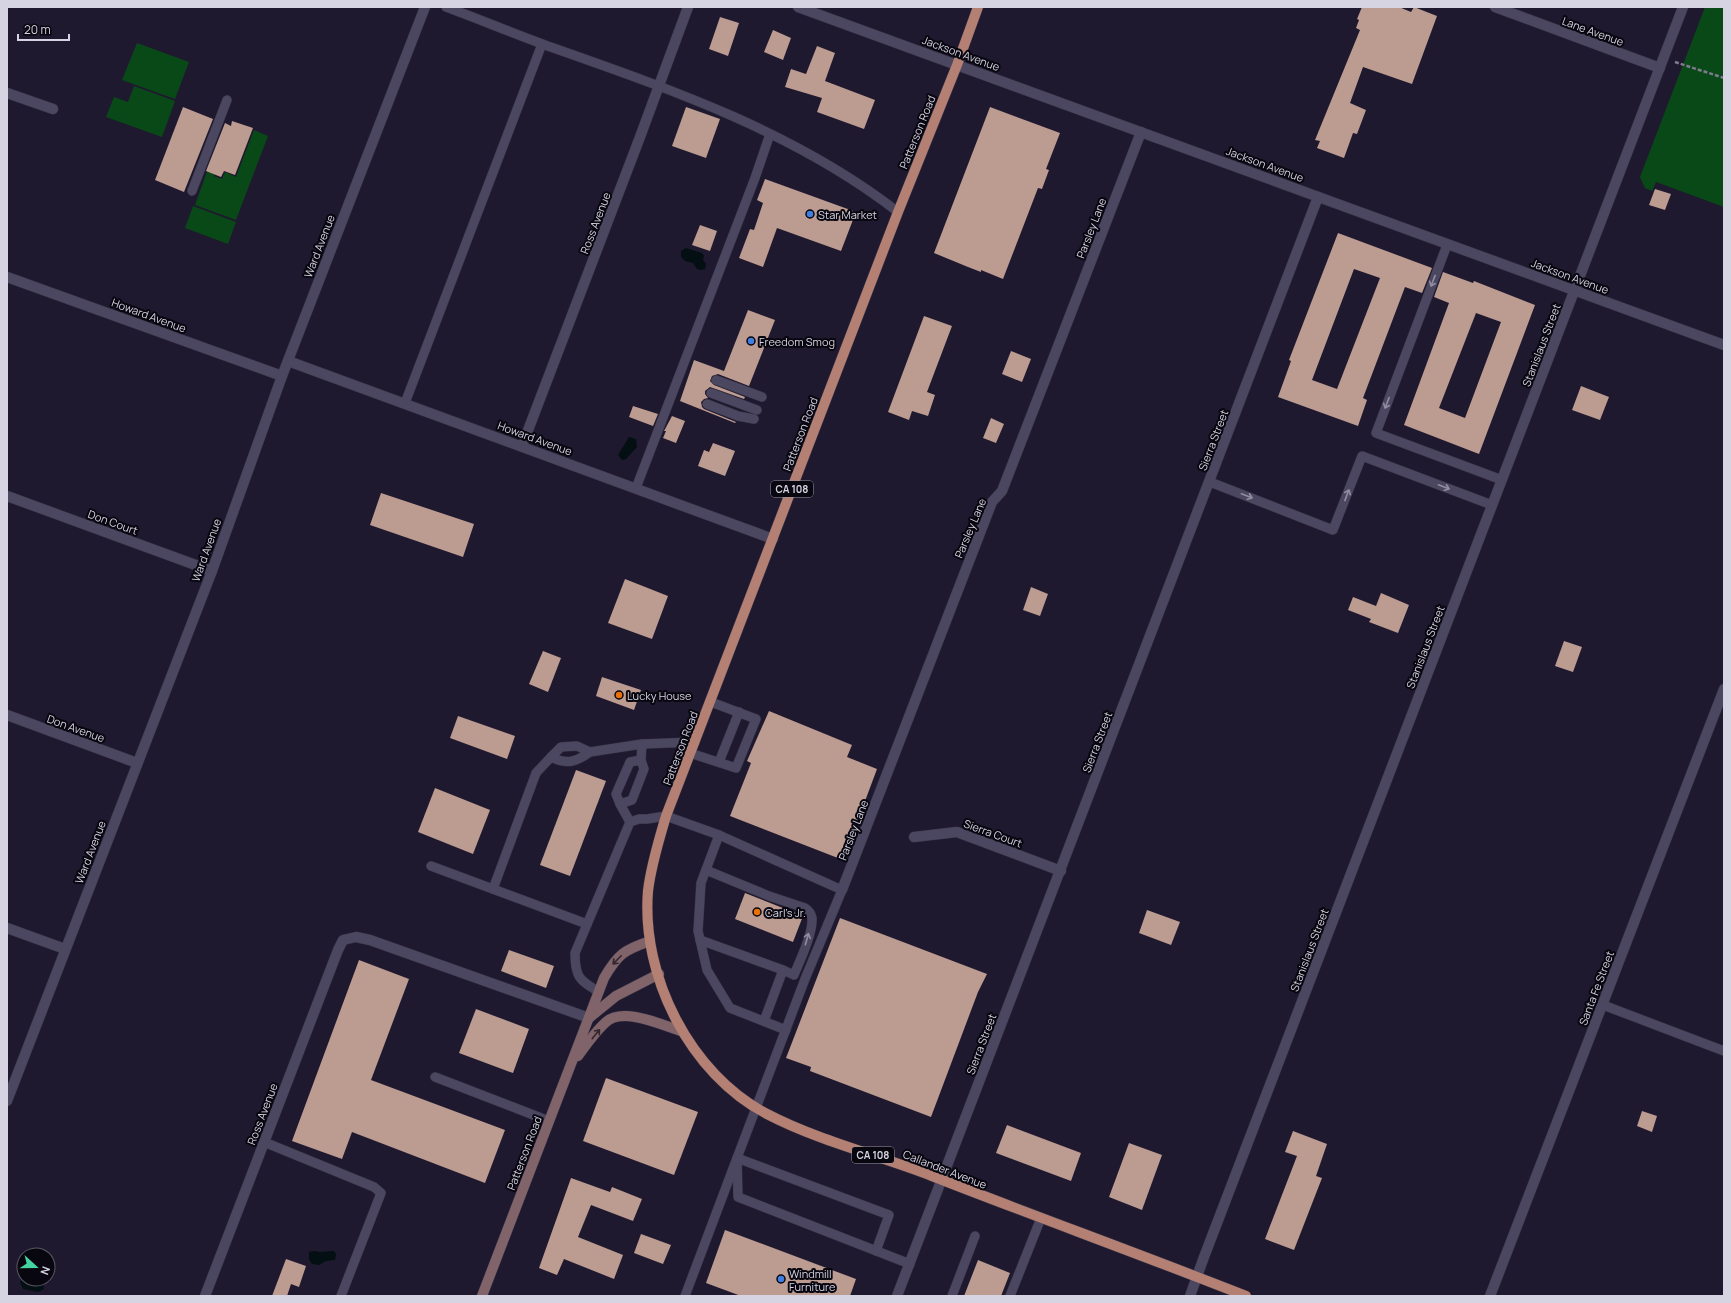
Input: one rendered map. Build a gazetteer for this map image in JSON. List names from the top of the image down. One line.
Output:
{"streets":{"main road":["Patterson Road","CA 108","Callander Avenue"],"street":["Lane Avenue","Jackson Avenue","Ross Avenue","Parsley Lane","Ward Avenue","Howard Avenue","Stanislaus Street","Sierra Street","Don Court","Don Avenue","Sierra Court","Santa Fe Street"]},"crossings":[["Lane Avenue","Stanislaus Street"],["Jackson Avenue","Patterson Road"],["Jackson Avenue","Parsley Lane"],["Jackson Avenue","Stanislaus Street"],["Jackson Avenue","Sierra Street"],["Patterson Road","Ross Avenue"],["Patterson Road","Howard Avenue"],["Patterson Road","Callander Avenue"],["Ross Avenue","Howard Avenue"],["Ward Avenue","Howard Avenue"],["Ward Avenue","Don Court"],["Ward Avenue","Don Avenue"],["Stanislaus Street","Callander Avenue"],["Sierra Street","Sierra Court"],["Sierra Street","Callander Avenue"]],"places":["Star Market","Freedom Smog","Lucky House","Carl's Jr.","Windmill Furniture"],"scale_bar":"20 m","north":"right"}
